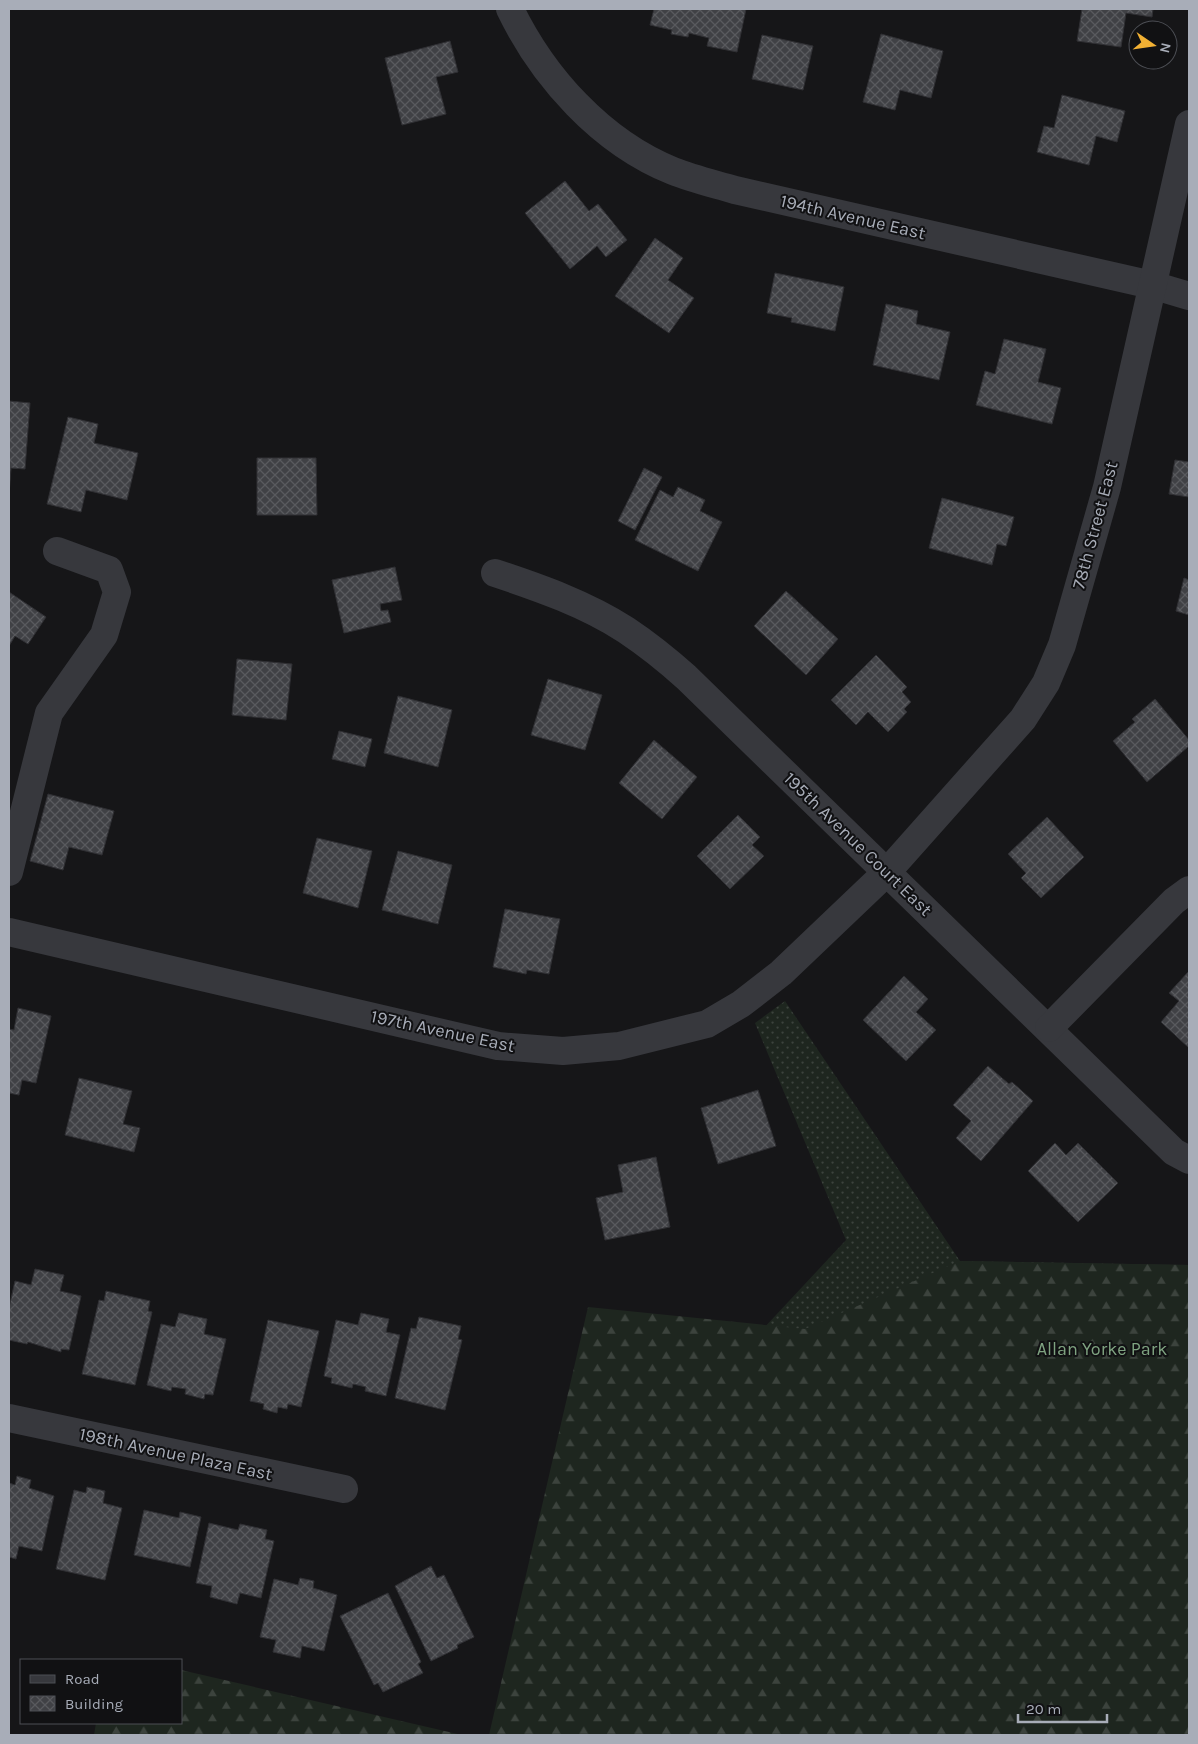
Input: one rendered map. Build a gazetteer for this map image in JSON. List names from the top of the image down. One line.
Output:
{"streets":{"street":["194th Avenue East","78th Street East","195th Avenue Court East","197th Avenue East","198th Avenue Plaza East"]},"crossings":[["194th Avenue East","78th Street East"],["78th Street East","195th Avenue Court East"],["78th Street East","197th Avenue East"],["195th Avenue Court East","197th Avenue East"]],"parks":["Allan Yorke Park"],"legend":["Road","Building"],"scale_bar":"20 m","north":"right"}
